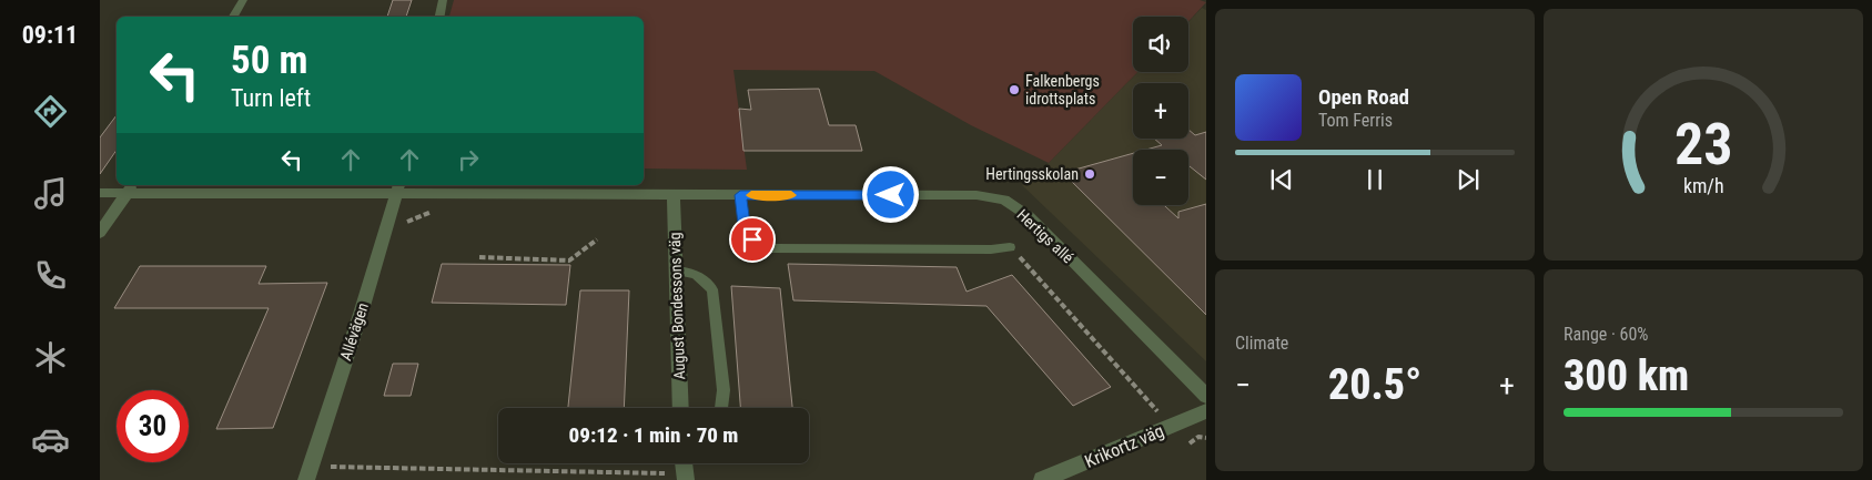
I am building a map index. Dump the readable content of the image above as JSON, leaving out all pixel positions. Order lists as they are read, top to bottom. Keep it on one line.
{"streets":{"street":["Hertigs allé","August Bondessons väg","Allévägen","Krikortz väg"]},"crossings":[["Hertigs allé","August Bondessons väg"],["Hertigs allé","Allévägen"]],"places":["Falkenbergs idrottsplats","Hertingsskolan"],"page":{"tabs":"09:11","map_buttons":["+","−"],"turn":["50 m","Turn left"],"song":["Open Road","Tom Ferris"],"tile":["Climate",["Range · 60%","300 km"]],"heat":["−","20.5°","+"],"limit":"30","trip":"09:12 · 1 min · 70 m","gauge":["23","km/h"]}}
